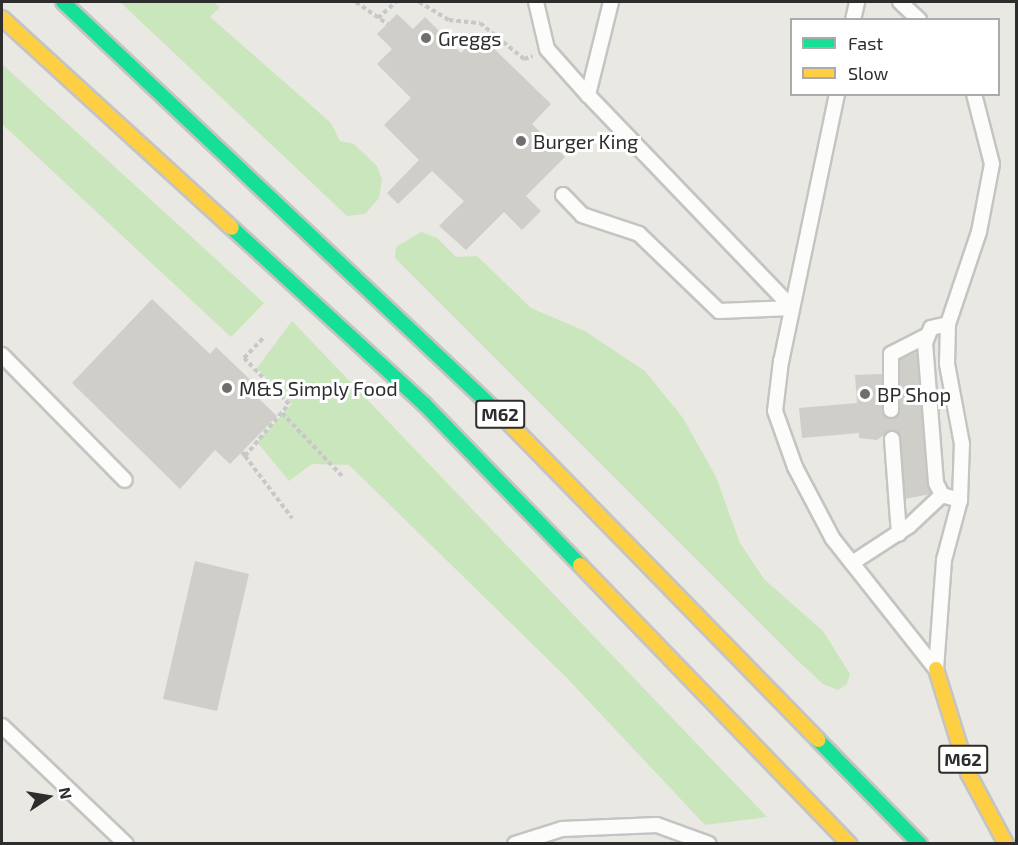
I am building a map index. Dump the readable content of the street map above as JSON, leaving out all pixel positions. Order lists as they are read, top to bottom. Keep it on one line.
{"streets":{"highway":["M62"]},"places":["Greggs","Burger King","M&S Simply Food","BP Shop"],"legend":["Fast","Slow"],"north":"right"}
